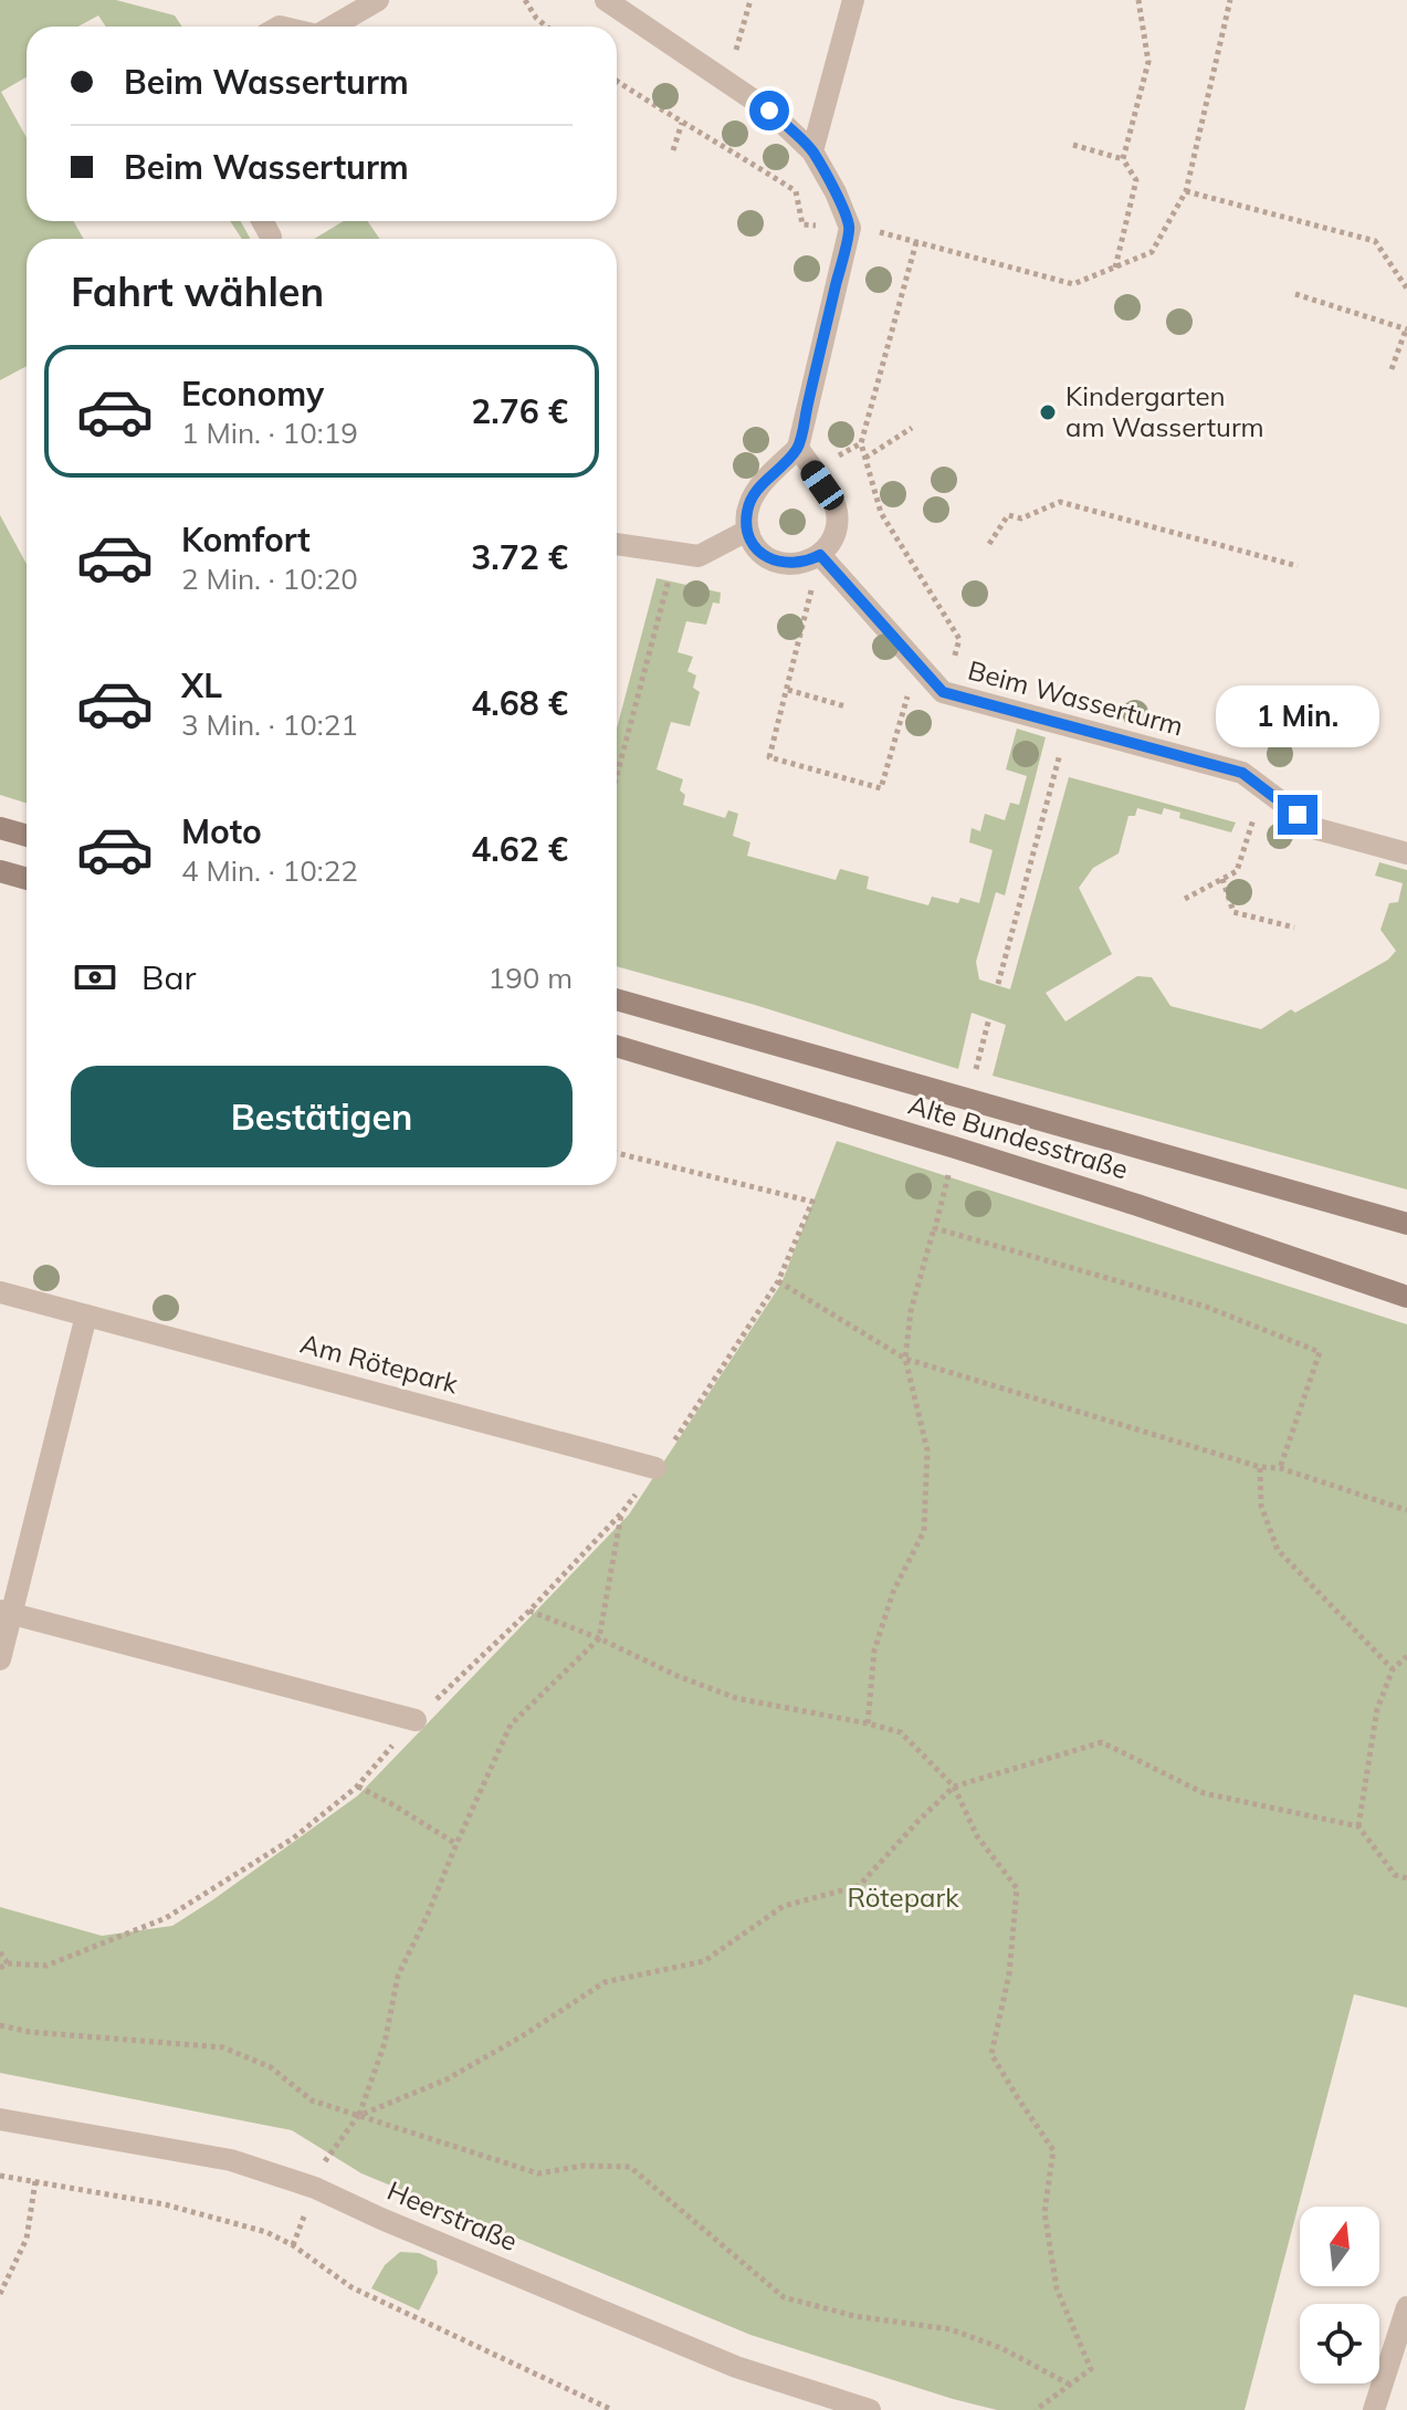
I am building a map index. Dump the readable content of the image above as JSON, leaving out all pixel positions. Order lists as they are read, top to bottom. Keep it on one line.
{"streets":{"main road":["Alte Bundesstraße"],"street":["Beim Wasserturm","Am Rötepark","Heerstraße"]},"parks":["Rötepark"],"places":["Kindergarten am Wasserturm"],"north":"top","page":{"banner":["Beim Wasserturm","Beim Wasserturm"],"heading":"Fahrt wählen","list":[{"name":"Economy","note":"1 Min. · 10:19","value":"2.76 €"},{"name":"Komfort","note":"2 Min. · 10:20","value":"3.72 €"},{"name":"XL","note":"3 Min. · 10:21","value":"4.68 €"},{"name":"Moto","note":"4 Min. · 10:22","value":"4.62 €"}],"bubble":"1 Min.","pay":["Bar","190 m"],"buttons":"Bestätigen"}}
